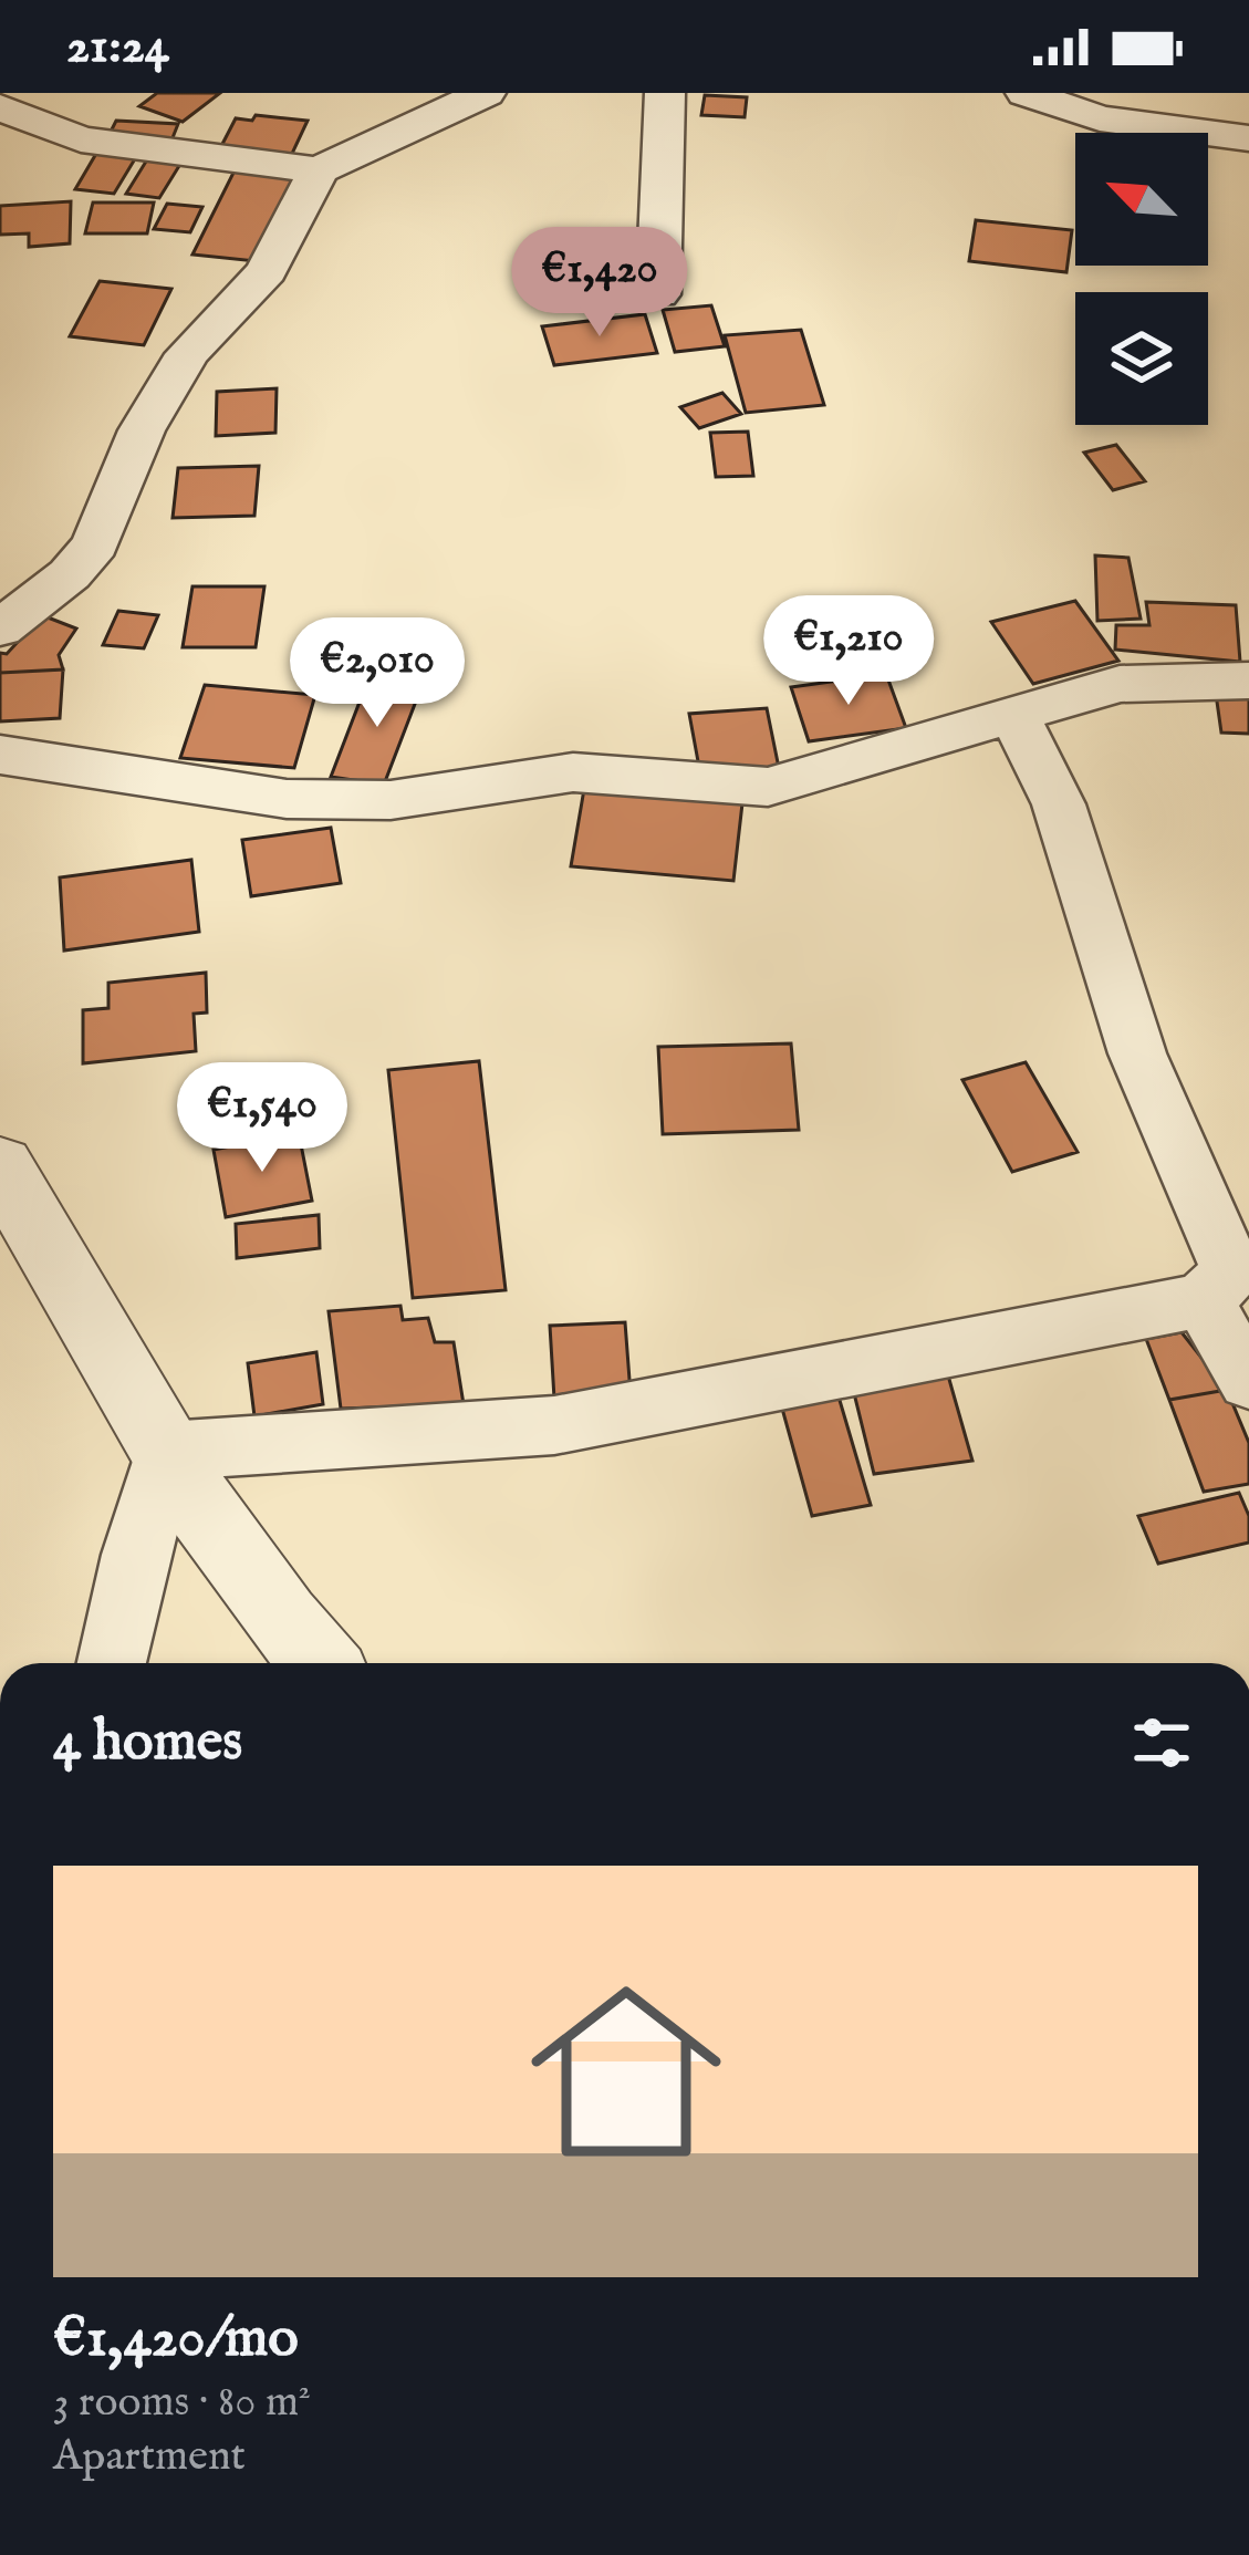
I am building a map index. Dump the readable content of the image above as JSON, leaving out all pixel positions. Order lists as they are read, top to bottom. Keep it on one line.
{"north":"top left","page":{"status":"21:24","price":["€1,420","€1,210","€2,010","€1,540"],"heading":"4 homes","list":[{"name":"€1,420/mo","note":"3 rooms · 80 m² · Apartment"}]}}
